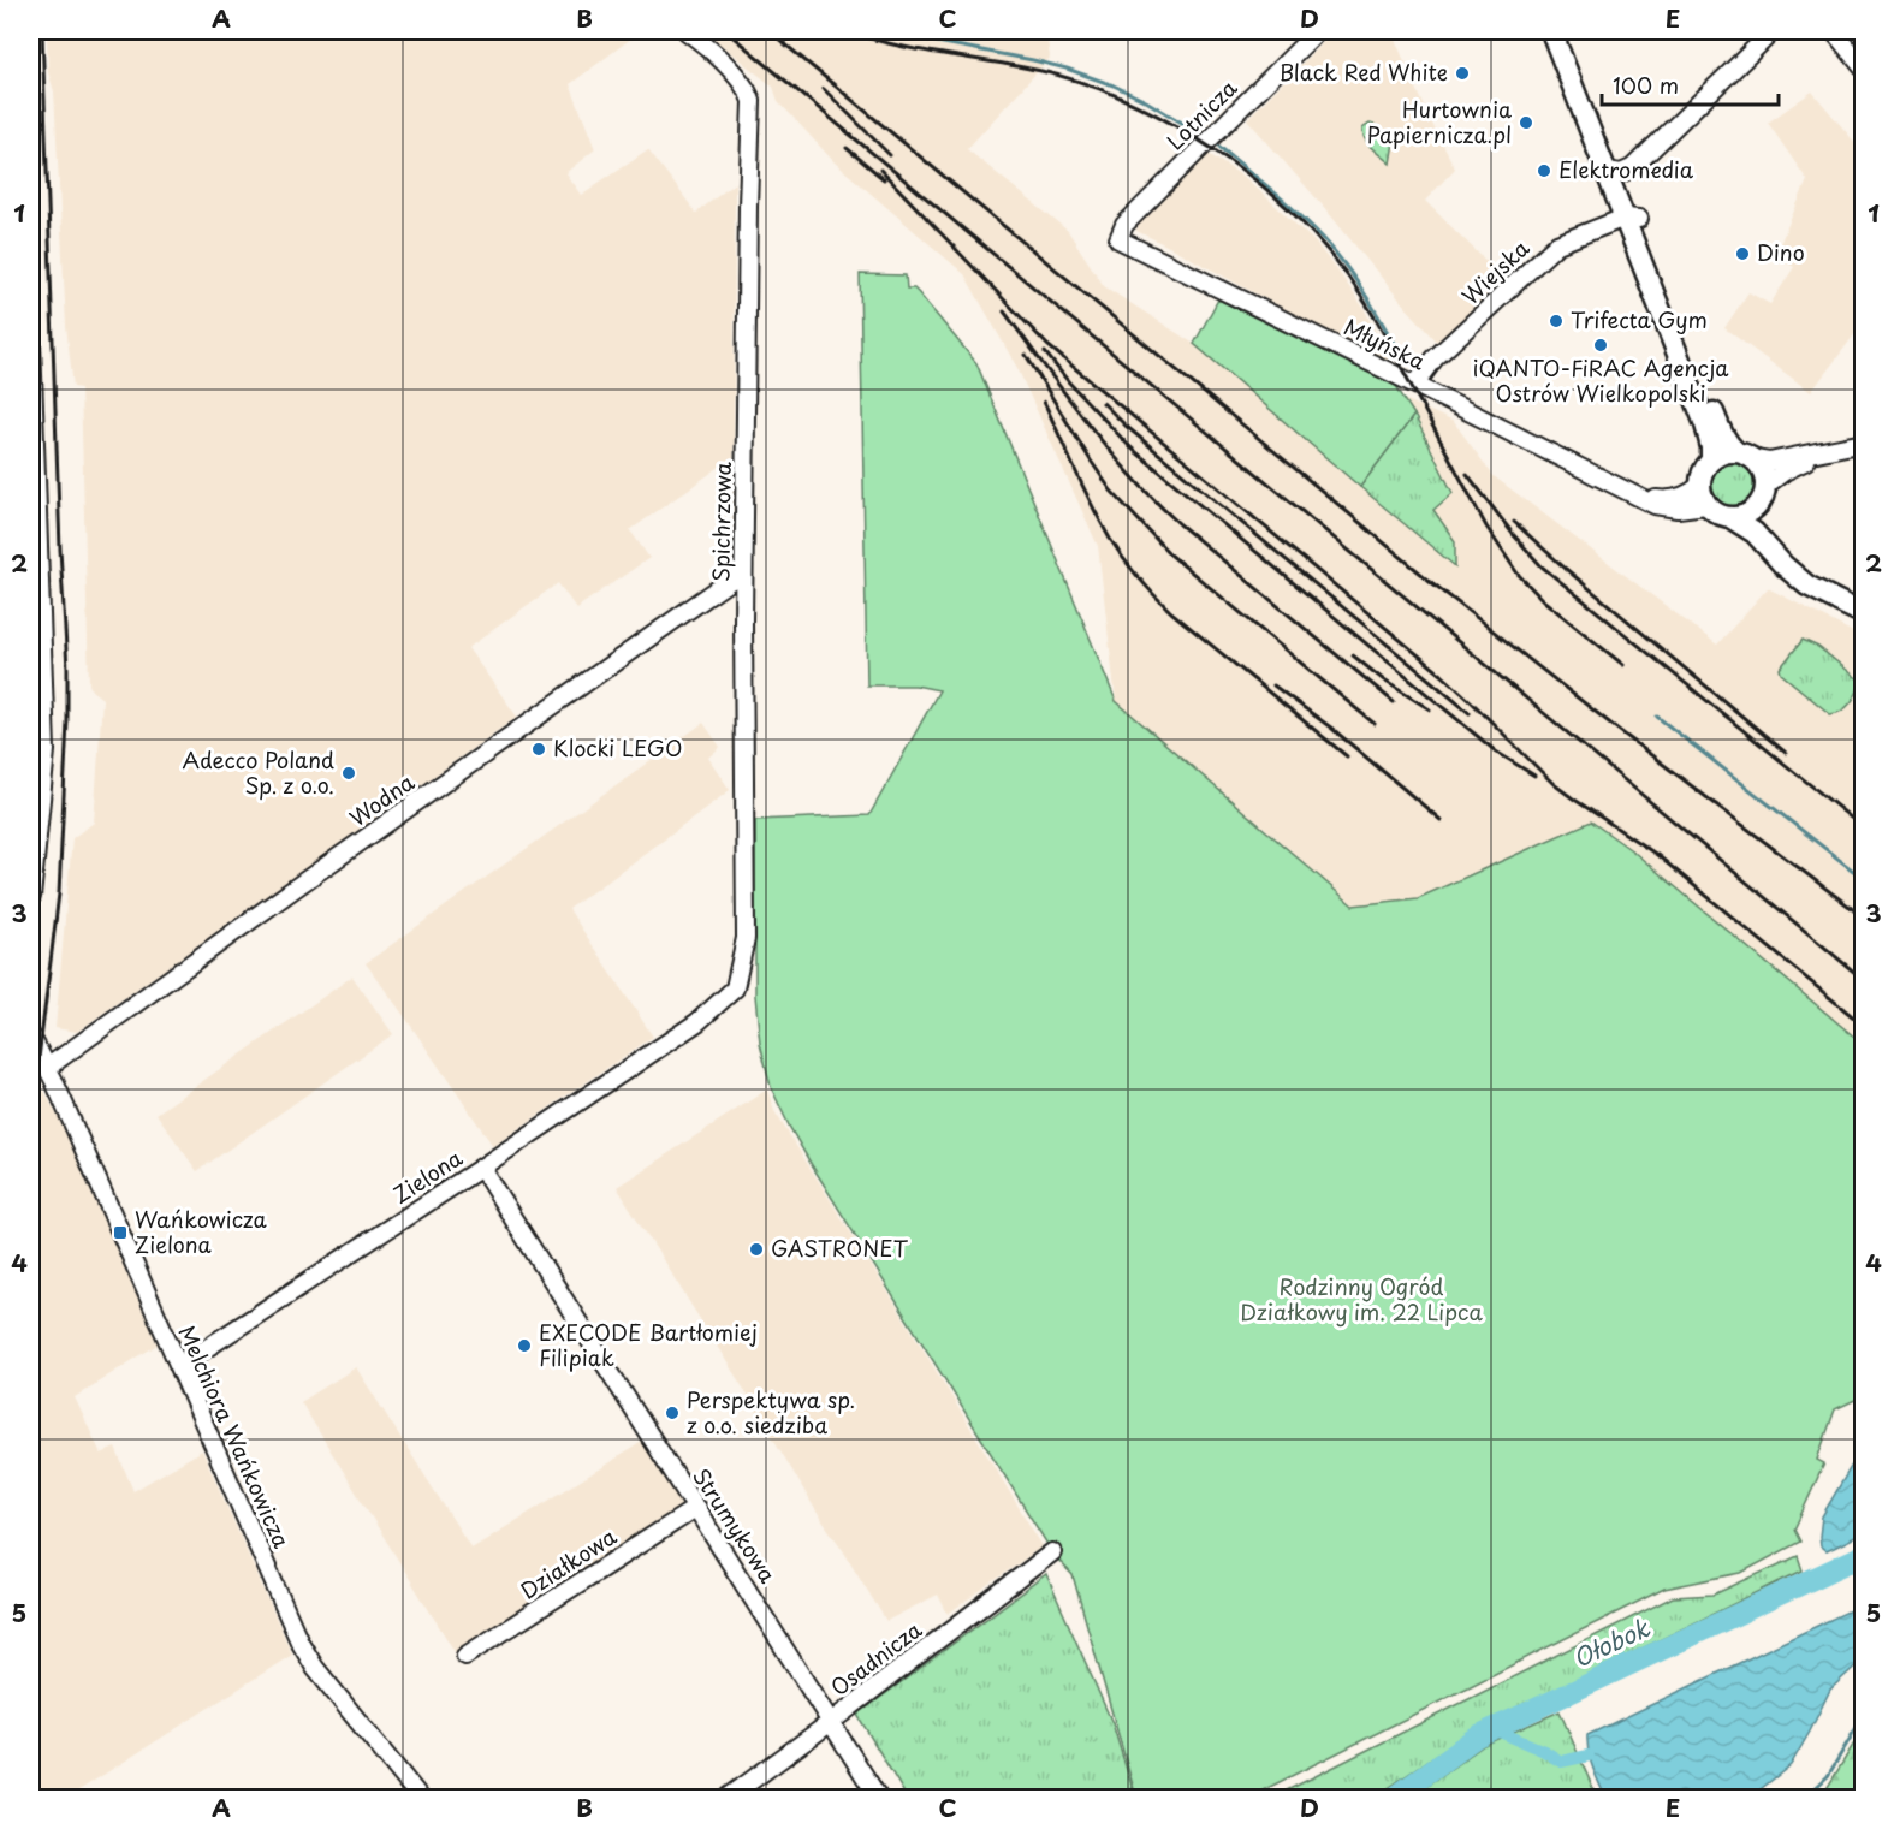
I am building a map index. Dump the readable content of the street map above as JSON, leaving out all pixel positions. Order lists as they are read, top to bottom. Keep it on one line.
{"streets":{"street":["Lotnicza","Wiejska","Młyńska","Spichrzowa","Wodna","Zielona","Melchiora Wańkowicza","Strumykowa","Działkowa","Osadnicza"]},"crossings":[["Lotnicza","Młyńska"],["Wiejska","Młyńska"],["Spichrzowa","Wodna"],["Spichrzowa","Zielona"],["Wodna","Melchiora Wańkowicza"],["Zielona","Melchiora Wańkowicza"],["Zielona","Strumykowa"],["Strumykowa","Działkowa"],["Strumykowa","Osadnicza"]],"water":["Ołobok"],"parks":["Rodzinny Ogród Działkowy im. 22 Lipca"],"places":{"other":["Black Red White","Hurtownia Papiernicza.pl","Elektromedia","Dino","Trifecta Gym","iQANTO-FiRAC Agencja Ostrów Wielkopolski","Klocki LEGO","Adecco Poland Sp. z o.o.","GASTRONET","EXECODE Bartłomiej Filipiak","Perspektywa sp. z o.o. siedziba"],"transit":["Wańkowicza Zielona"]},"scale_bar":"100 m","grid":{"columns":["A","B","C","D","E"],"rows":["1","2","3","4","5"]}}
